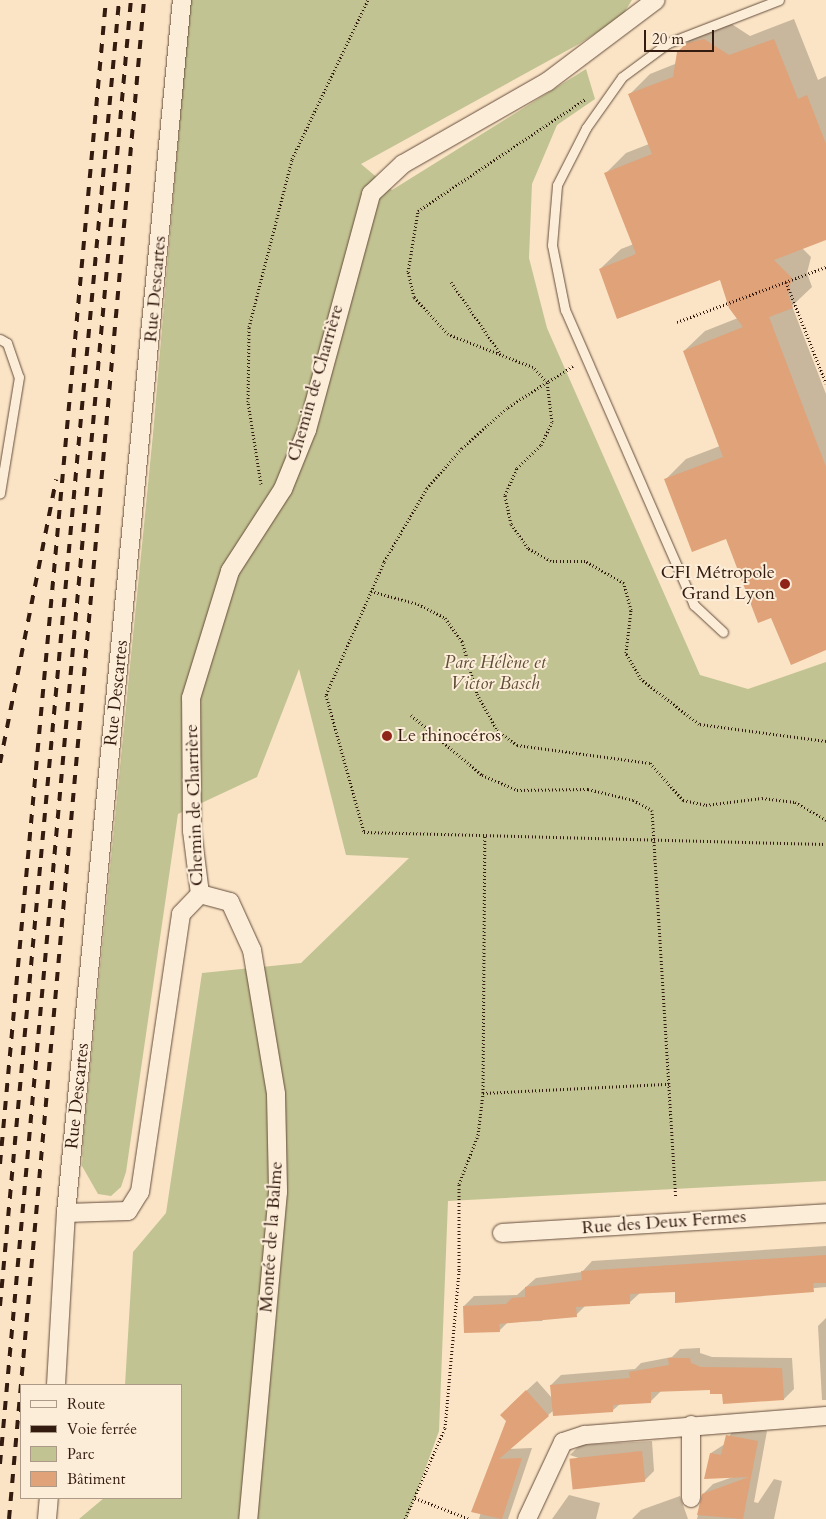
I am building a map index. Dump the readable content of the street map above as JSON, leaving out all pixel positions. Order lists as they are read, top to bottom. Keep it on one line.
{"streets":{"street":["Rue Descartes","Chemin de Charrière","Rue des Deux Fermes","Montée de la Balme"]},"crossings":[["Rue Descartes","Chemin de Charrière"],["Chemin de Charrière","Montée de la Balme"]],"parks":["Parc Hélène et Victor Basch"],"places":["CFI Métropole Grand Lyon","Le rhinocéros"],"legend":["Route","Voie ferrée","Parc","Bâtiment"],"scale_bar":"20 m"}
